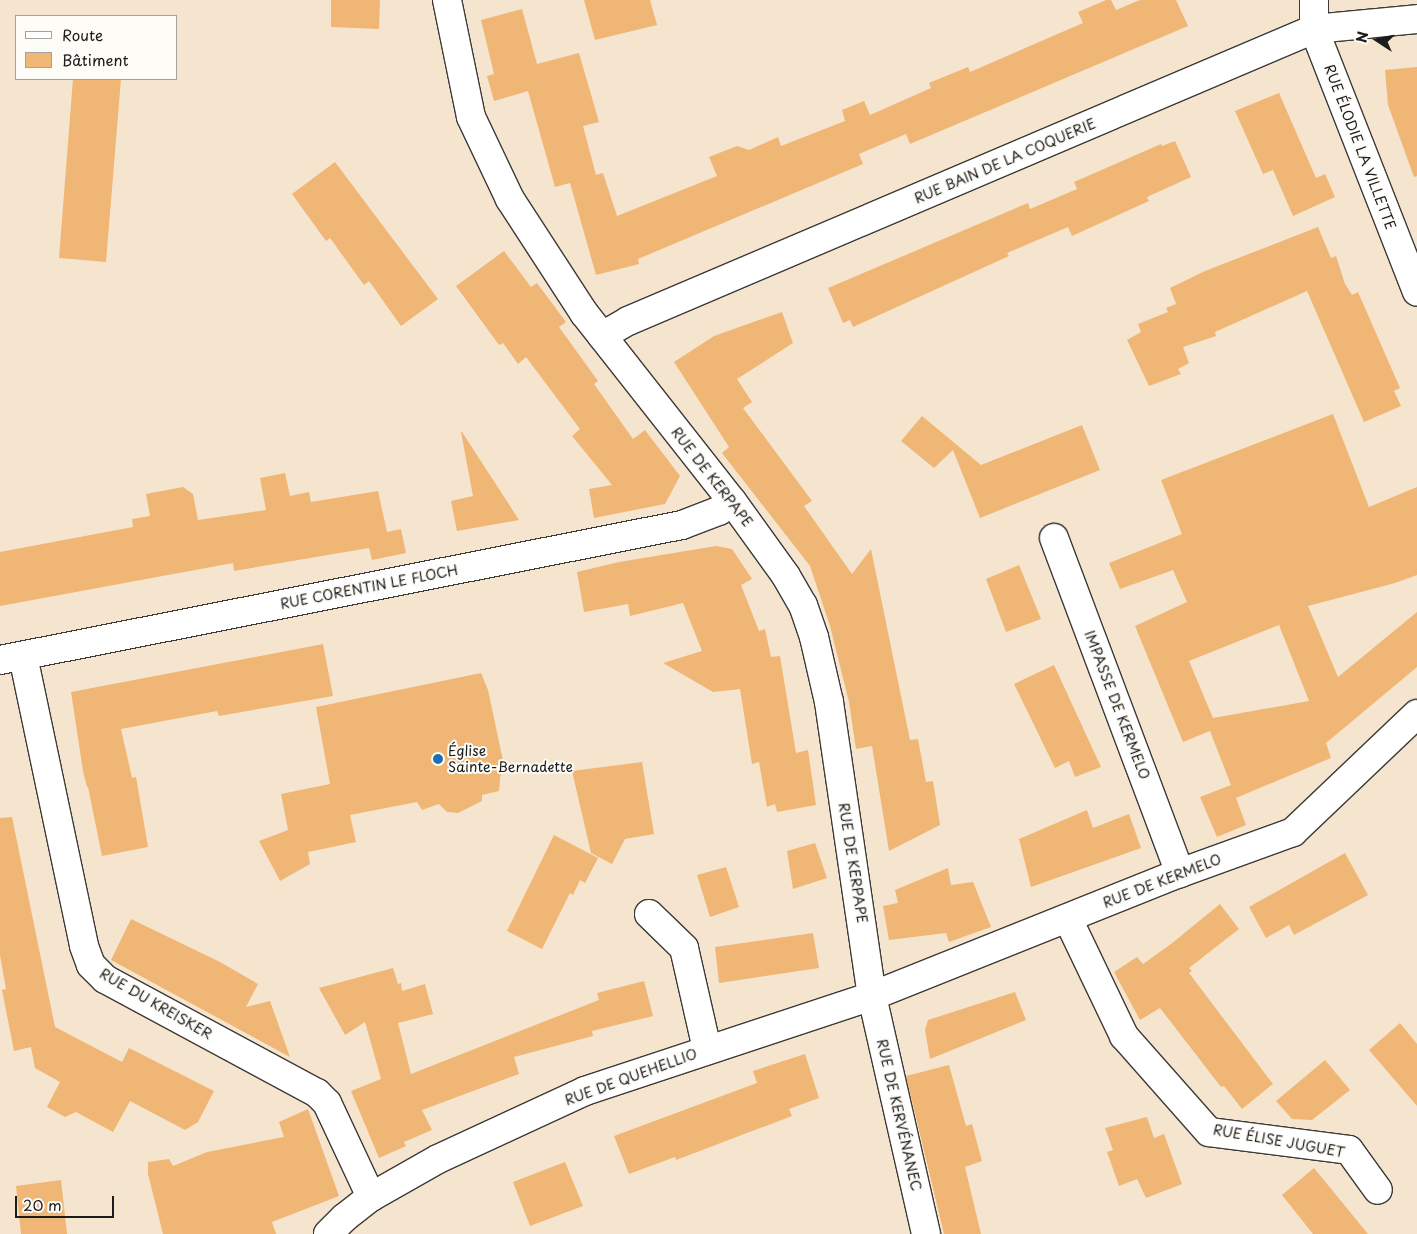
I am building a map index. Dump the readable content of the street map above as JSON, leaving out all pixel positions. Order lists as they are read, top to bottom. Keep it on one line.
{"streets":{"street":["RUE ÉLODIE LA VILLETTE","RUE BAIN DE LA COQUERIE","RUE DE KERPAPE","RUE CORENTIN LE FLOCH","IMPASSE DE KERMELO","RUE DE KERMELO","RUE DU KREISKER","RUE DE QUEHELLIO","RUE DE KERVÉNANEC","RUE ÉLISE JUGUET"]},"crossings":[["RUE ÉLODIE LA VILLETTE","RUE BAIN DE LA COQUERIE"],["RUE BAIN DE LA COQUERIE","RUE DE KERPAPE"],["RUE DE KERPAPE","RUE CORENTIN LE FLOCH"],["RUE DE KERPAPE","RUE DE KERMELO"],["RUE DE KERPAPE","RUE DE QUEHELLIO"],["RUE DE KERPAPE","RUE DE KERVÉNANEC"],["RUE CORENTIN LE FLOCH","RUE DU KREISKER"],["IMPASSE DE KERMELO","RUE DE KERMELO"],["RUE DE KERMELO","RUE DE QUEHELLIO"],["RUE DE KERMELO","RUE DE KERVÉNANEC"],["RUE DE KERMELO","RUE ÉLISE JUGUET"],["RUE DU KREISKER","RUE DE QUEHELLIO"],["RUE DE QUEHELLIO","RUE DE KERVÉNANEC"]],"places":["Église Sainte-Bernadette"],"legend":["Route","Bâtiment"],"scale_bar":"20 m","north":"left"}
